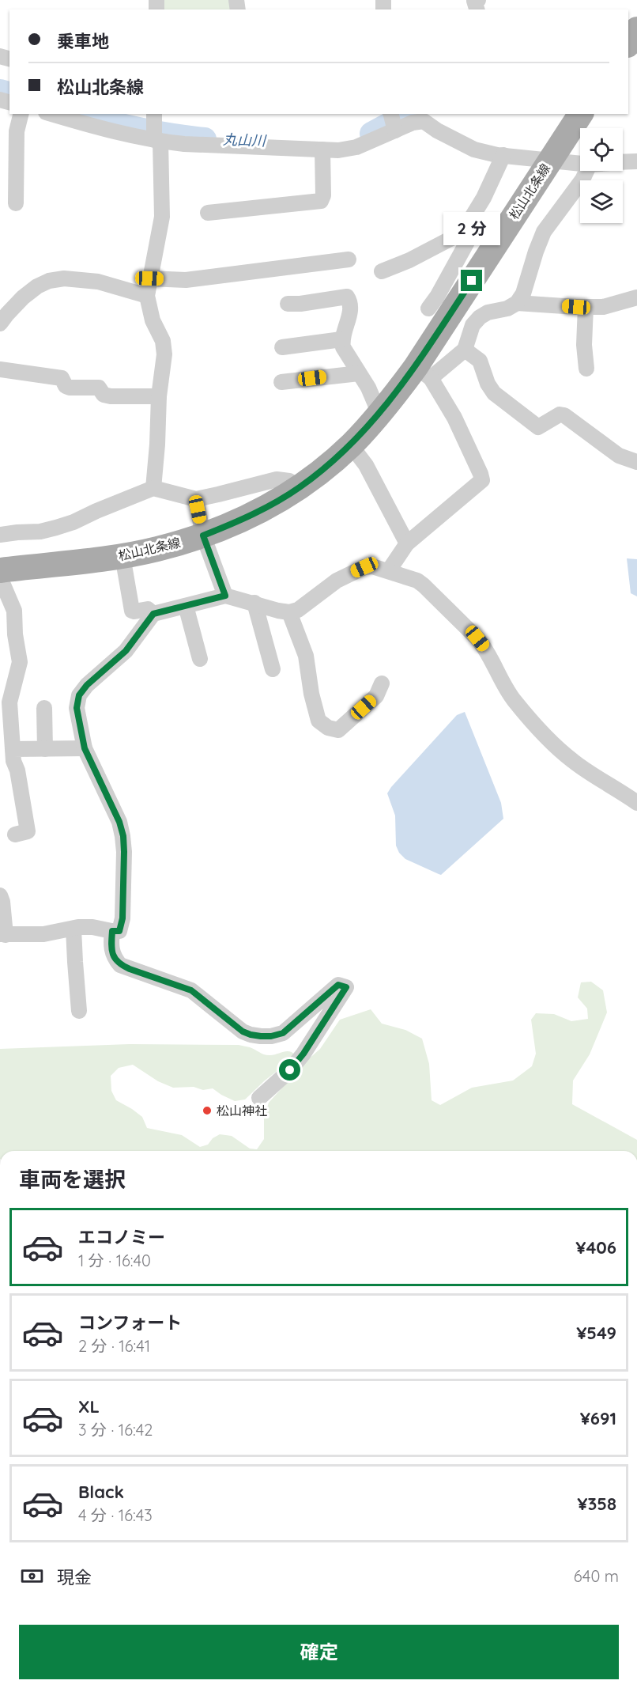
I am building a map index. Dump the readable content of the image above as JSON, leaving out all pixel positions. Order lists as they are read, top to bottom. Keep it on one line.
{"streets":{"main road":["松山北条線"]},"water":["丸山川"],"places":["松山神社"],"page":{"banner":["乗車地","松山北条線"],"bubble":"2 分","heading":"車両を選択","list":[{"name":"エコノミー","note":"1 分 · 16:40","value":"¥406"},{"name":"コンフォート","note":"2 分 · 16:41","value":"¥549"},{"name":"XL","note":"3 分 · 16:42","value":"¥691"},{"name":"Black","note":"4 分 · 16:43","value":"¥358"}],"pay":["現金","640 m"],"buttons":"確定"}}
